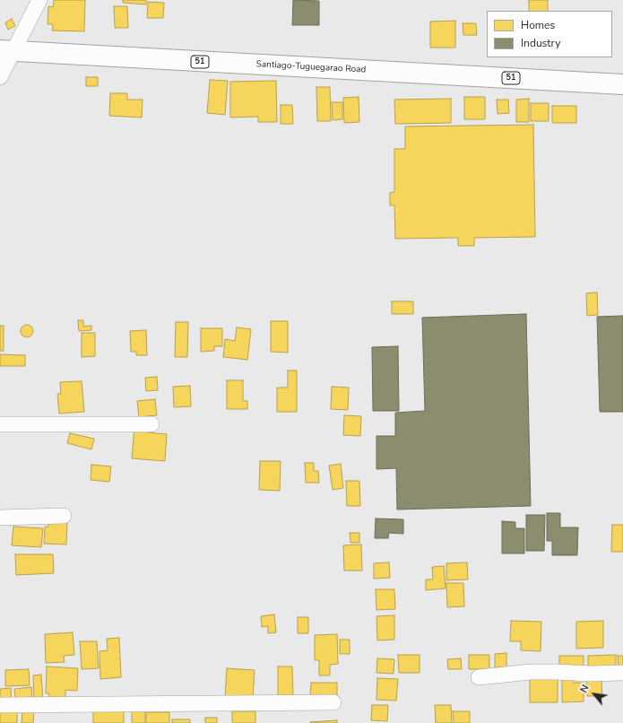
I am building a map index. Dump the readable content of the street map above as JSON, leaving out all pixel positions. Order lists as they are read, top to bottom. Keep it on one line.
{"streets":{"highway":["51","Santiago-Tuguegarao Road"]},"legend":["Homes","Industry"],"north":"top left"}
